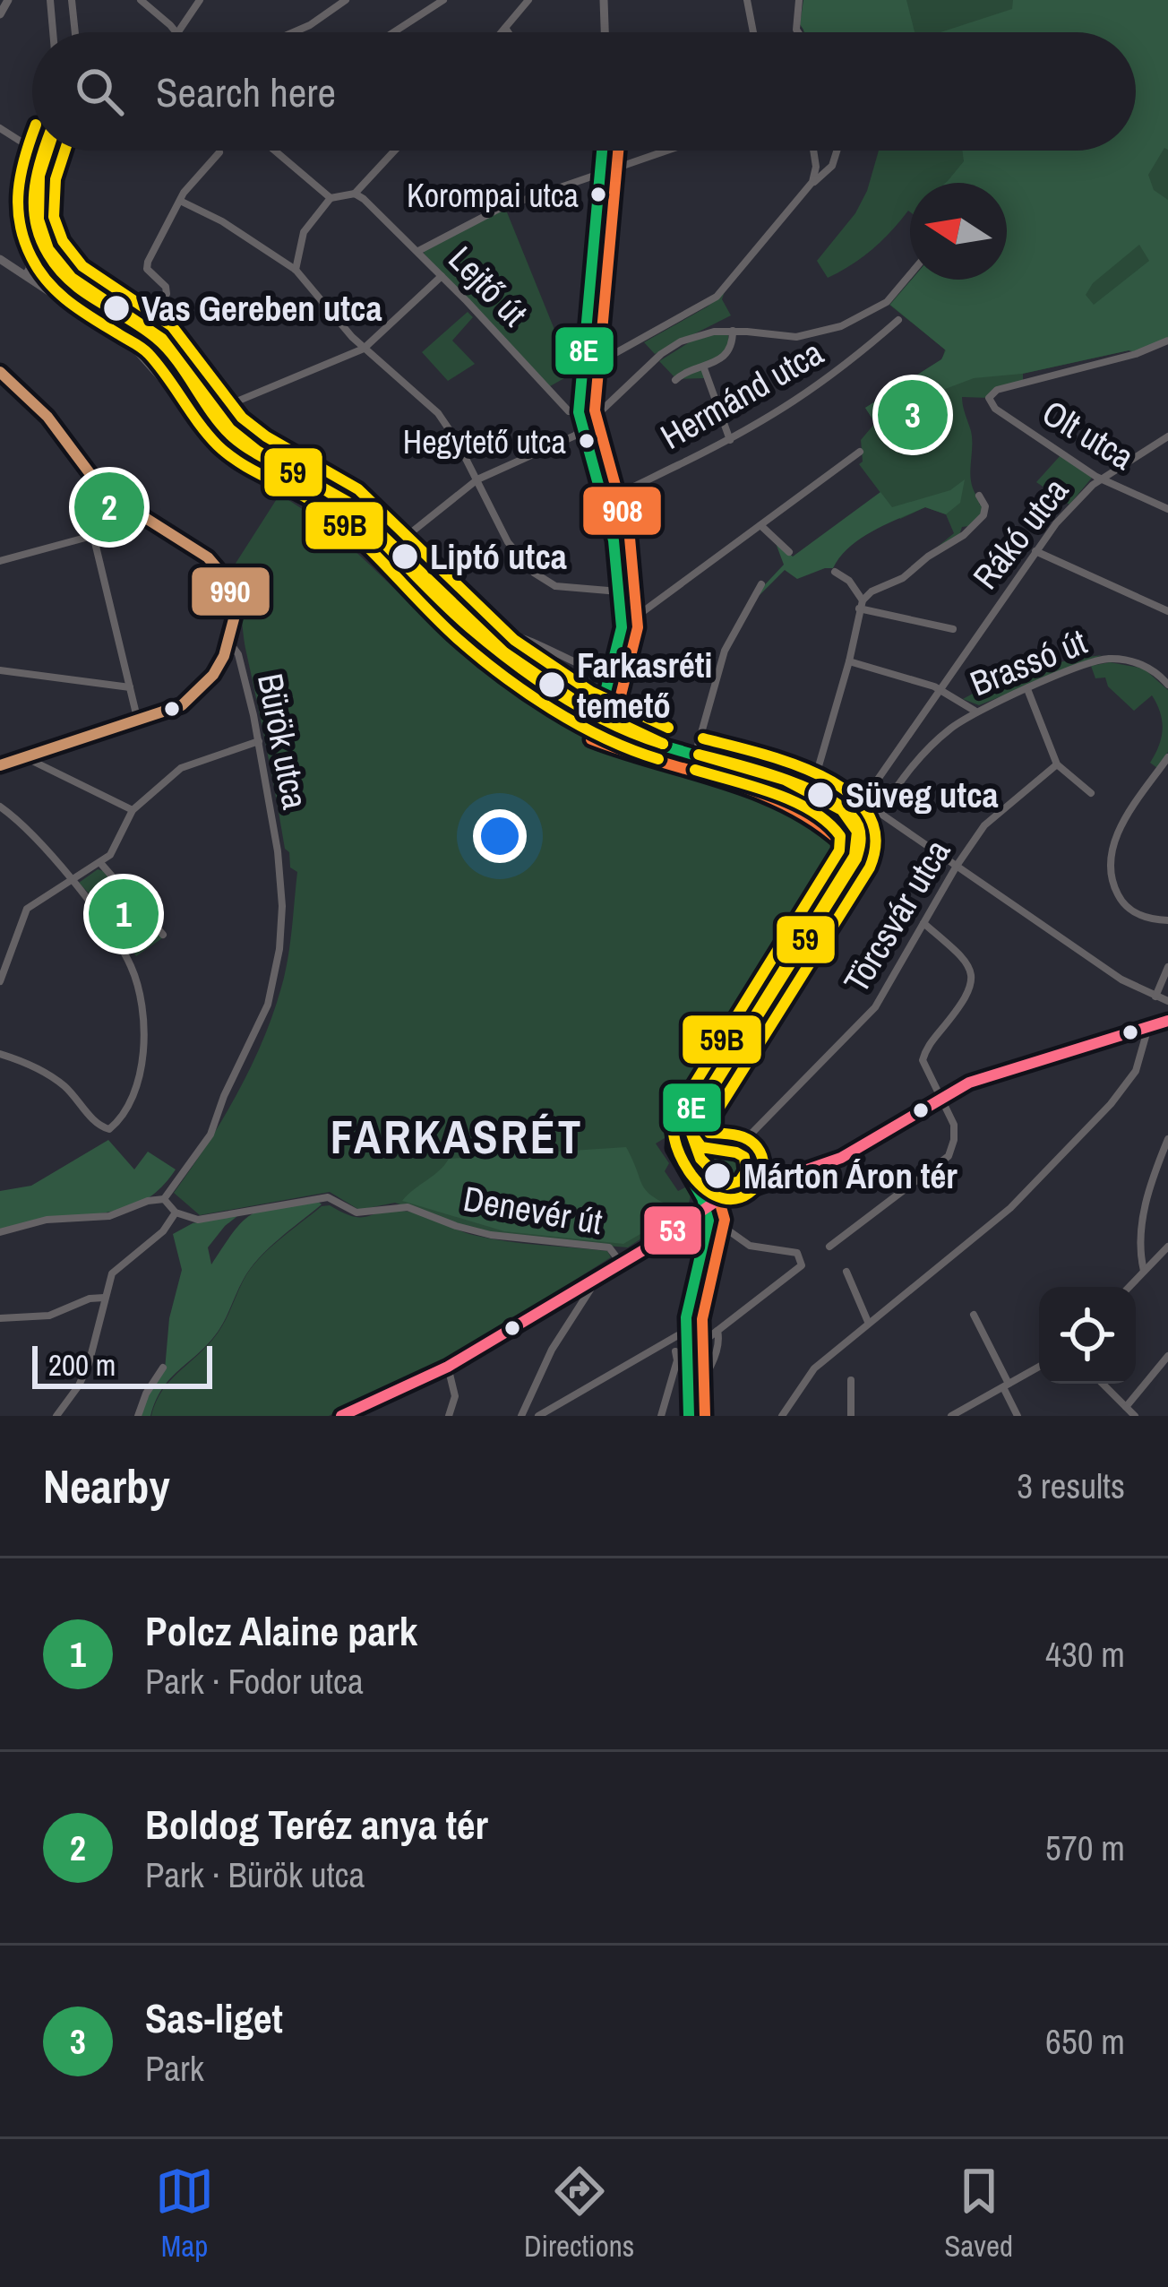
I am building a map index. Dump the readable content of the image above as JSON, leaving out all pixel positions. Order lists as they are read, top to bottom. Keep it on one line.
{"streets":{"street":["Lejtő út","Hermánd utca","Olt utca","Rákó utca","Brassó út","Bürök utca","Törcsvár utca","Denevér út"]},"crossings":[["Olt utca","Rákó utca"],["Rákó utca","Brassó út"]],"districts":["FARKASRÉT"],"places":["Korompai utca","Vas Gereben utca","Hegytető utca","Liptó utca","Farkasréti temető","Süveg utca","Márton Áron tér"],"lines":["transit line 59B","transit line 59","transit line 8E","transit line 908","transit line 990","transit line 53"],"scale_bar":"200 m","north":"left","page":{"search":"Search here","pins":["3","2","1"],"scale":"200 m","heading":["Nearby","3 results"],"list":[{"mark":"1","name":"Polcz Alaine park","note":"Park · Fodor utca","value":"430 m"},{"mark":"2","name":"Boldog Teréz anya tér","note":"Park · Bürök utca","value":"570 m"},{"mark":"3","name":"Sas-liget","note":"Park","value":"650 m"}],"nav":["Map","Directions","Saved"]}}
